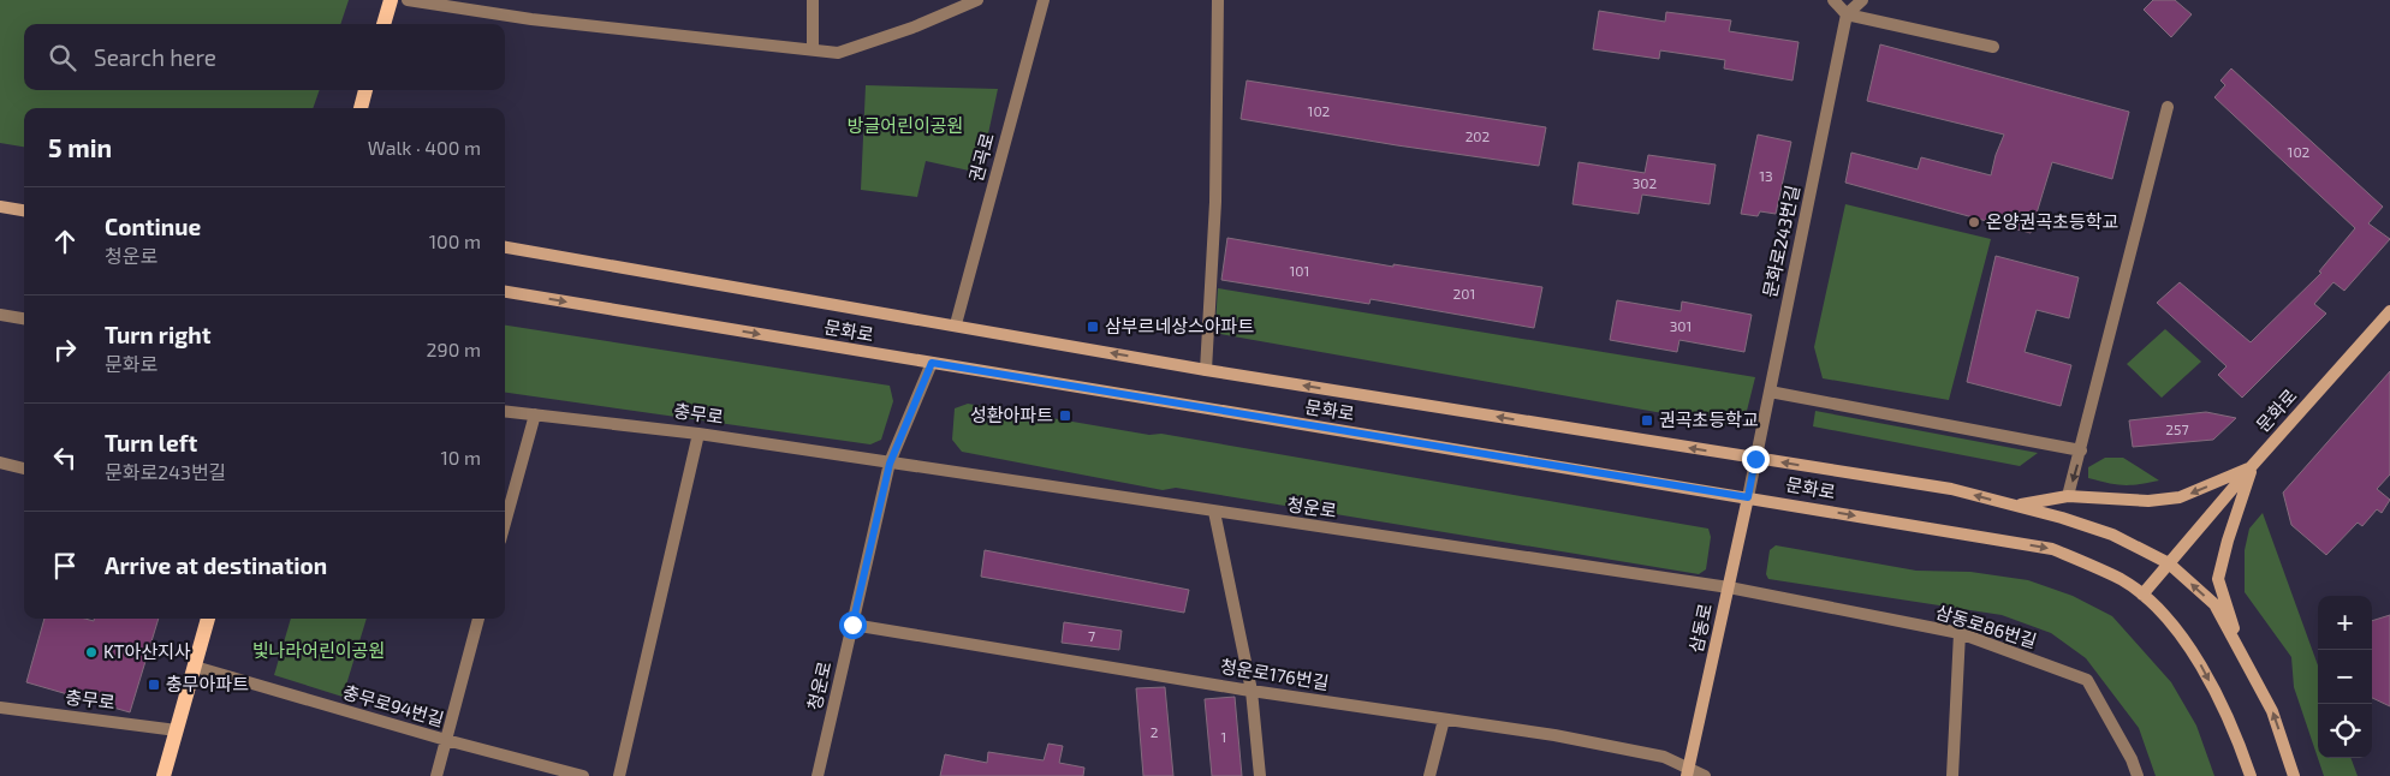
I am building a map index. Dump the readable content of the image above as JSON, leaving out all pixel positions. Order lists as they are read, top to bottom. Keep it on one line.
{"streets":{"main road":["문화로","삼동로"],"street":["권곡로","문화로243번길","충무로","청운로","삼동로86번길","청운로176번길","충무로94번길"]},"crossings":[["권곡로","문화로"],["문화로243번길","문화로"],["문화로243번길","삼동로"],["문화로","청운로"],["문화로","삼동로"],["충무로","청운로"],["청운로","삼동로86번길"],["청운로","삼동로"],["청운로","청운로176번길"],["삼동로86번길","삼동로"],["삼동로","청운로176번길"]],"parks":["방글어린이공원","빛나라어린이공원"],"places":{"other":["온양권곡초등학교","KT아산지사"],"transit":["삼부르네상스아파트","성환아파트","권곡초등학교","충무아파트"]},"house_numbers":["102","202","102","13","302","101","201","301","257","7","2","1"],"page":{"search":"Search here","heading":["5 min","Walk · 400 m"],"list":[["Continue","청운로","100 m"],["Turn right","문화로","290 m"],["Turn left","문화로243번길","10 m"],"Arrive at destination"],"map_buttons":["+","−"]}}
